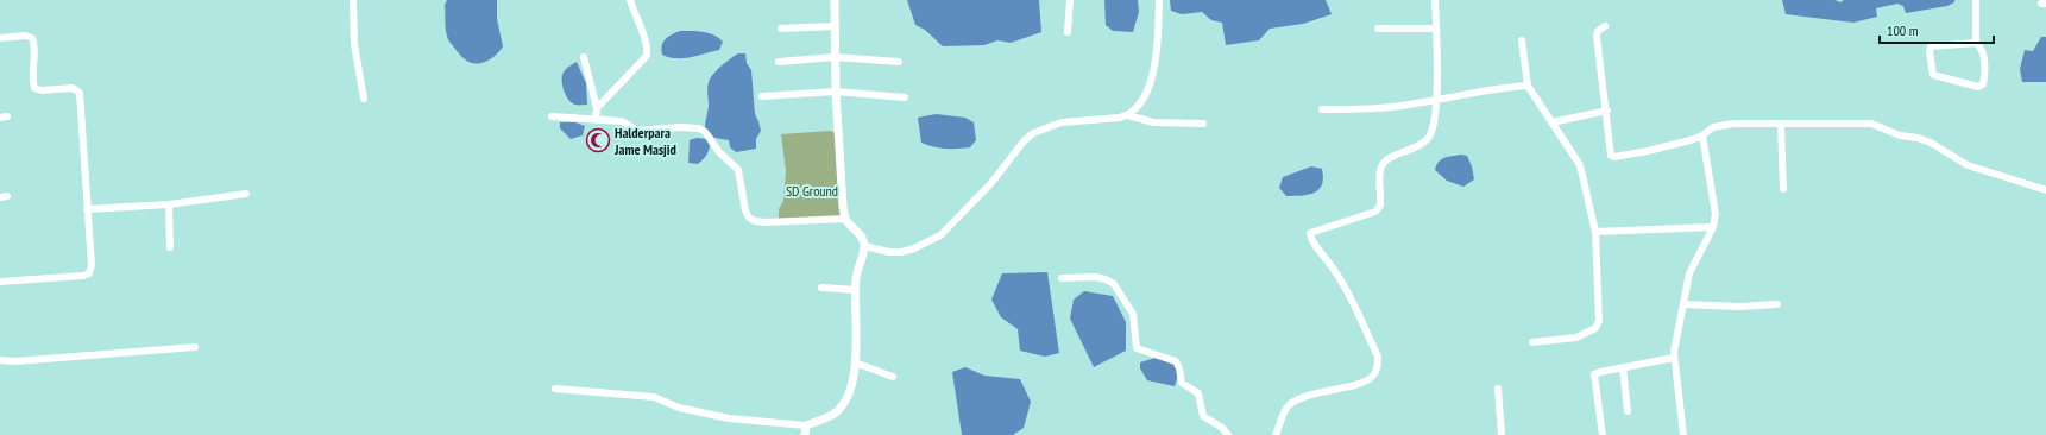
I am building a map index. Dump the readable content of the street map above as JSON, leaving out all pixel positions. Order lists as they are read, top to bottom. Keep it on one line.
{"parks":["SD Ground"],"places":{"mosque":["Halderpara Jame Masjid"]},"scale_bar":"100 m"}
